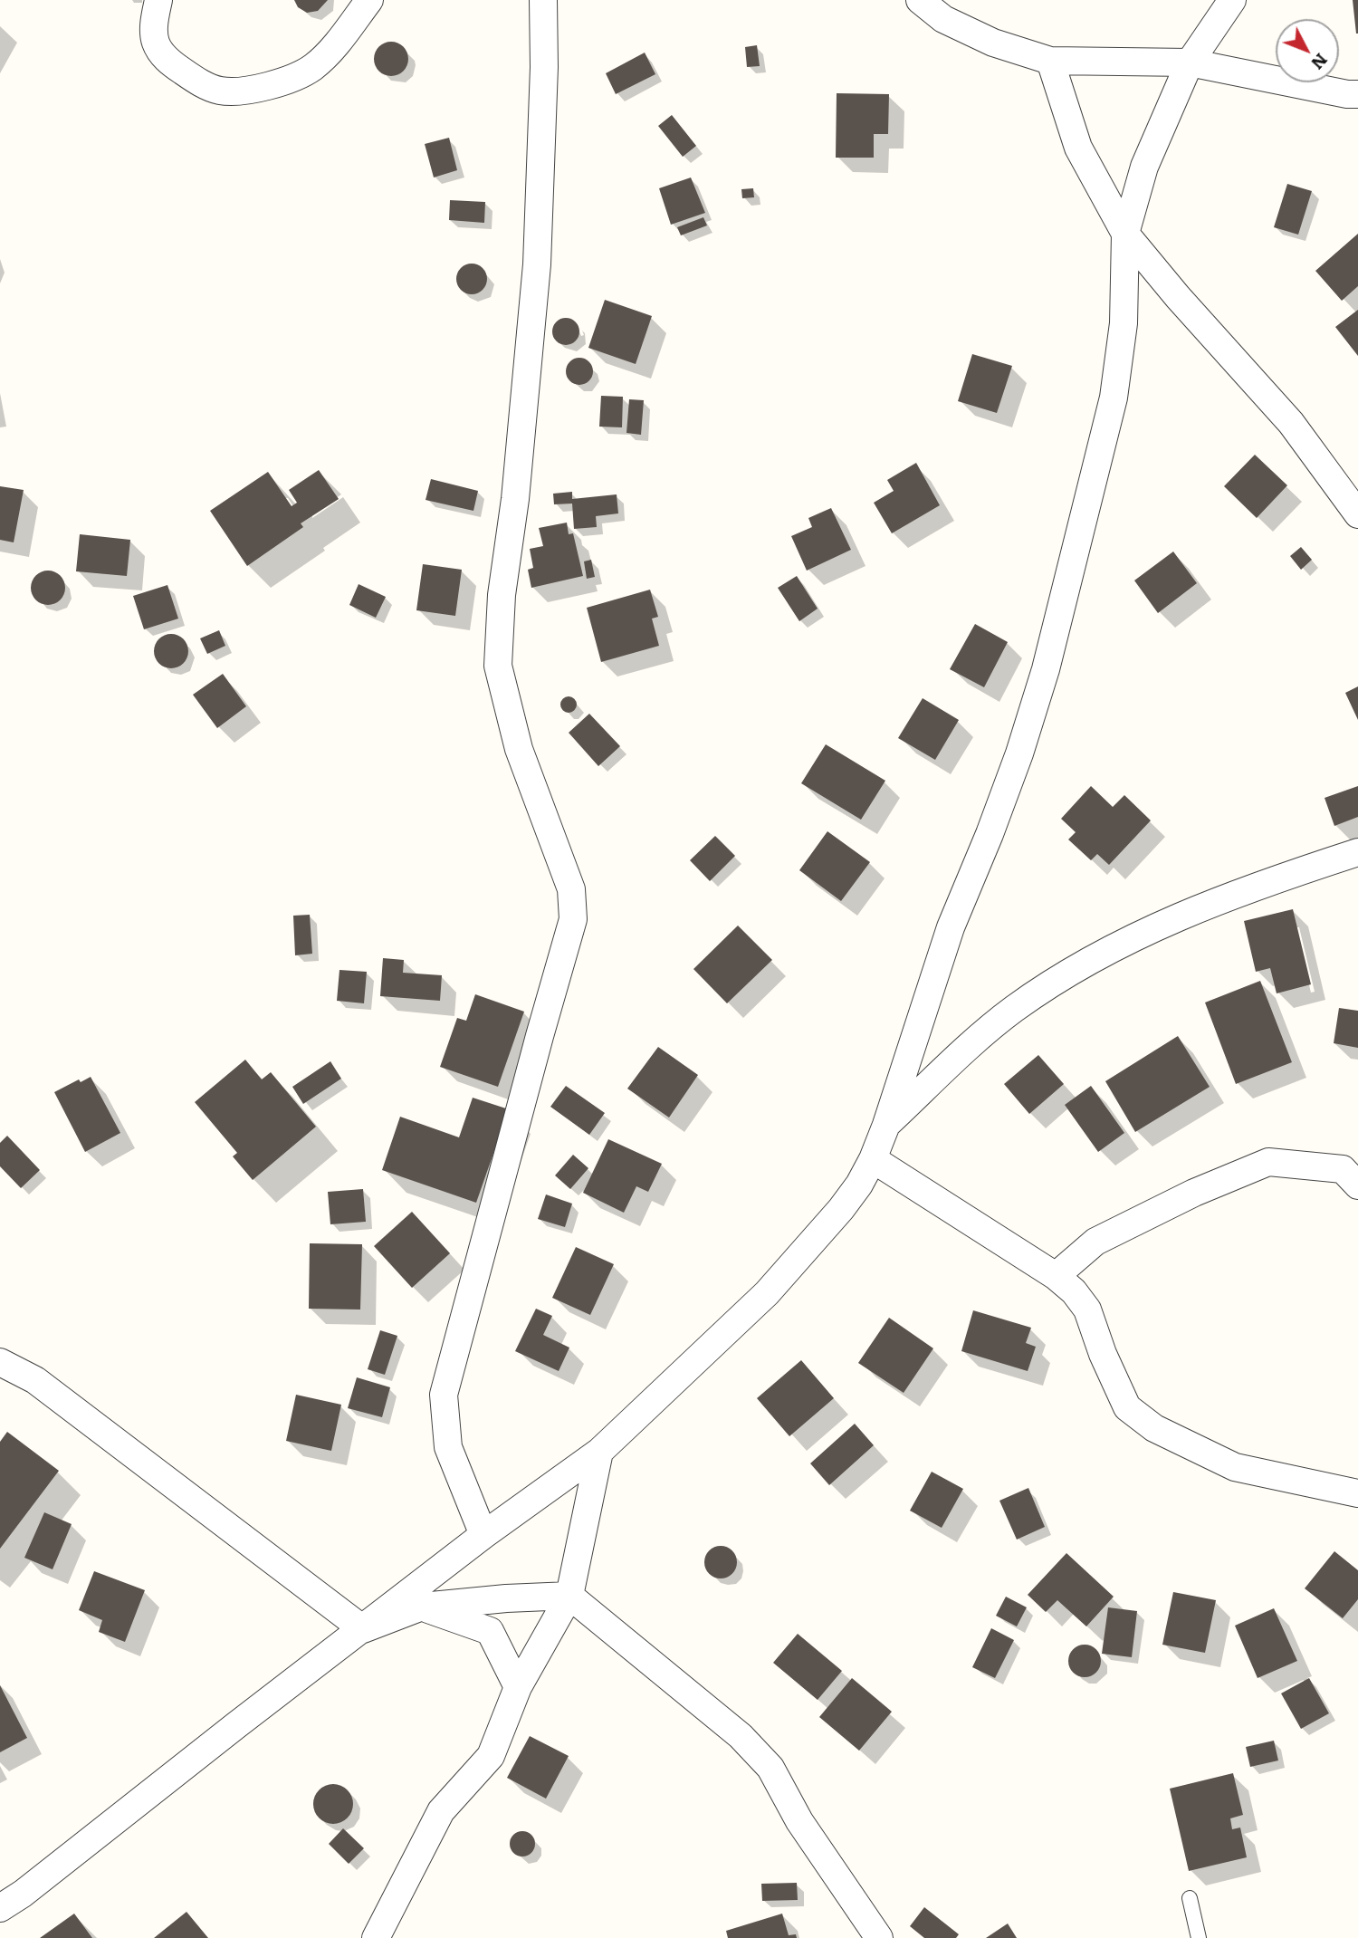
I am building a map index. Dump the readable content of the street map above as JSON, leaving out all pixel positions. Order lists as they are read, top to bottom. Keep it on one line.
{"north":"bottom right"}
